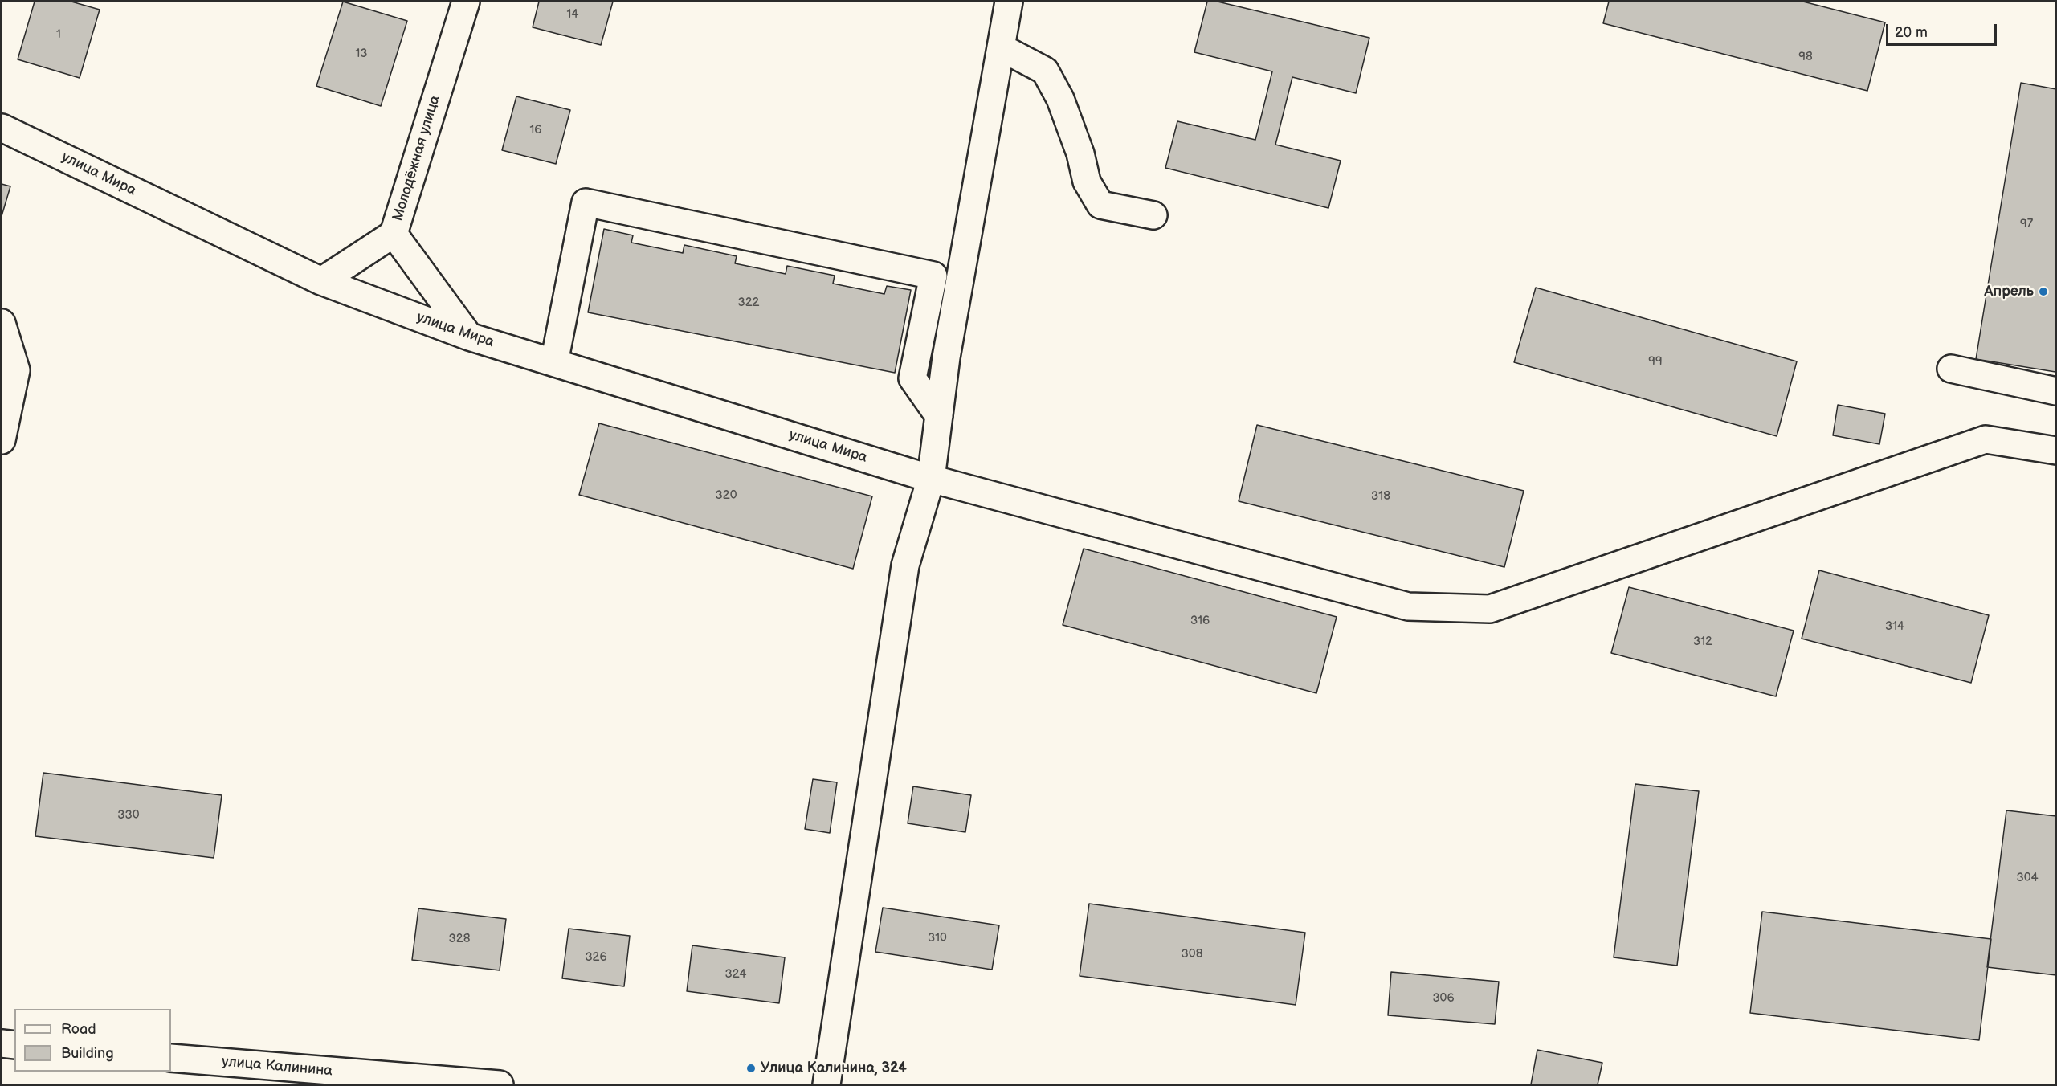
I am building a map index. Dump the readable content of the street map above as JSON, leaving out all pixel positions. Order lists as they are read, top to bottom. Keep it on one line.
{"streets":{"street":["Молодёжная улица","улица Мира","улица Калинина"]},"crossings":[["Молодёжная улица","улица Мира"]],"places":["Апрель","Улица Калинина, 324"],"house_numbers":["14","1","13","98","16","97","322","99","320","318","316","314","312","330","304","310","328","308","326","324","306"],"legend":["Road","Building"],"scale_bar":"20 m"}
